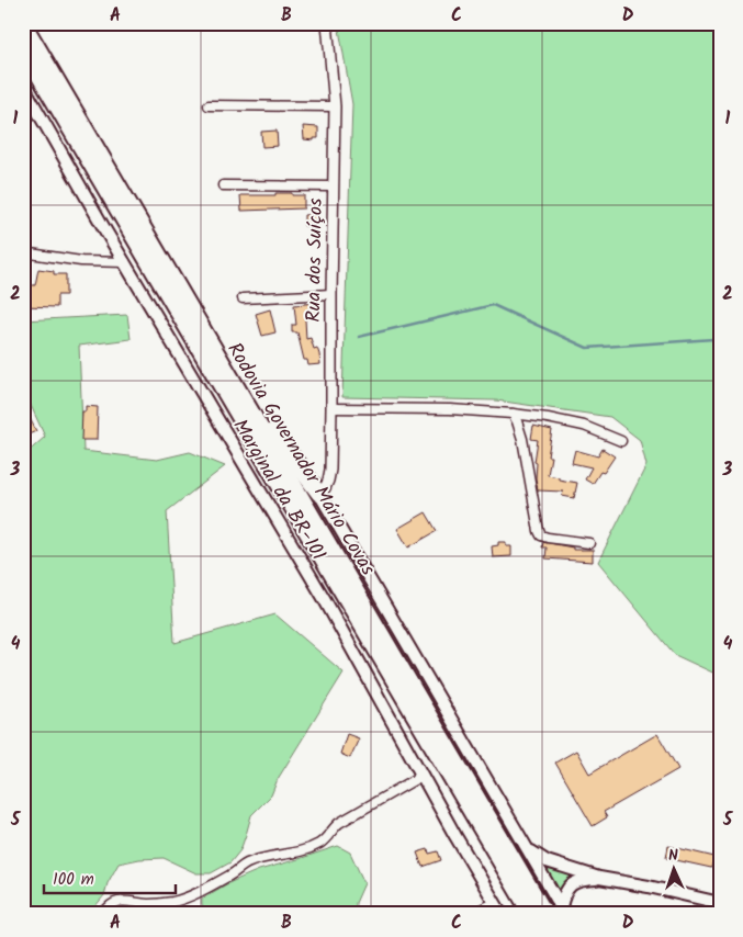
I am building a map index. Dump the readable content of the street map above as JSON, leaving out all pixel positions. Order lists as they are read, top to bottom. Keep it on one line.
{"streets":{"highway":["Rodovia Governador Mário Covas"],"main road":["Marginal da BR-101"],"street":["Rua dos Suíços"]},"crossings":[["Rua dos Suíços","Marginal da BR-101"]],"scale_bar":"100 m","north":"top","grid":{"columns":["A","B","C","D"],"rows":["1","2","3","4","5"]}}
